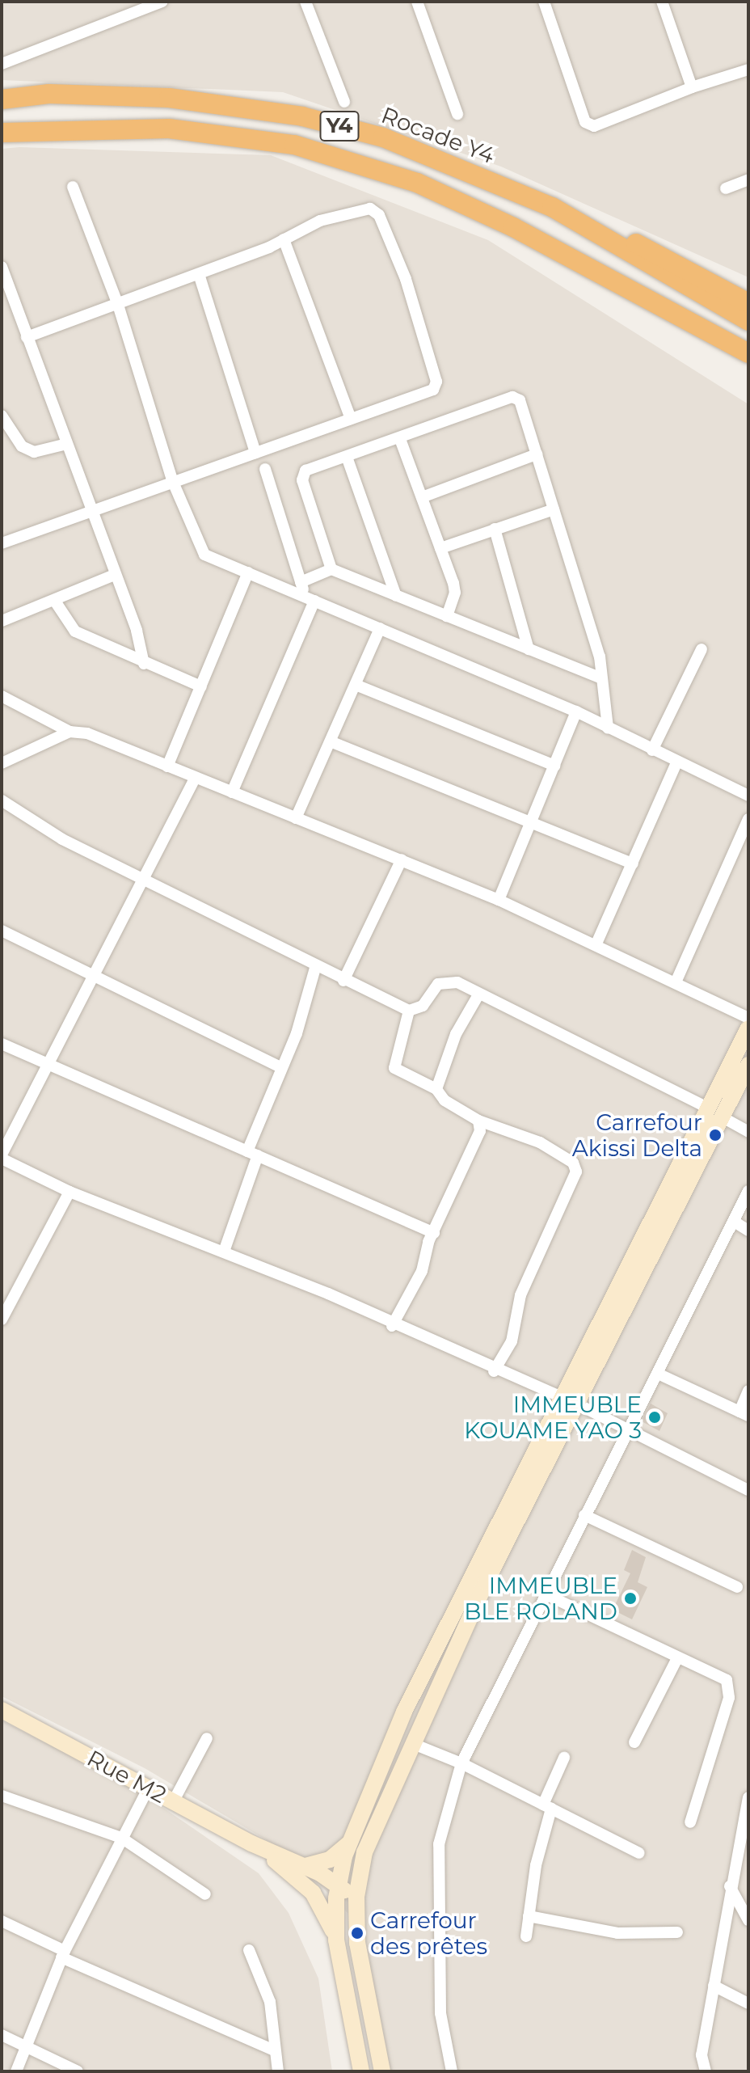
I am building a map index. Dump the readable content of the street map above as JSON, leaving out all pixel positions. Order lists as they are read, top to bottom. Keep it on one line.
{"streets":{"highway":["Y4","Rocade Y4"],"main road":["Rue M2"]},"places":["Carrefour Akissi Delta","IMMEUBLE KOUAME YAO 3","IMMEUBLE BLE ROLAND","Carrefour des prêtes"]}
